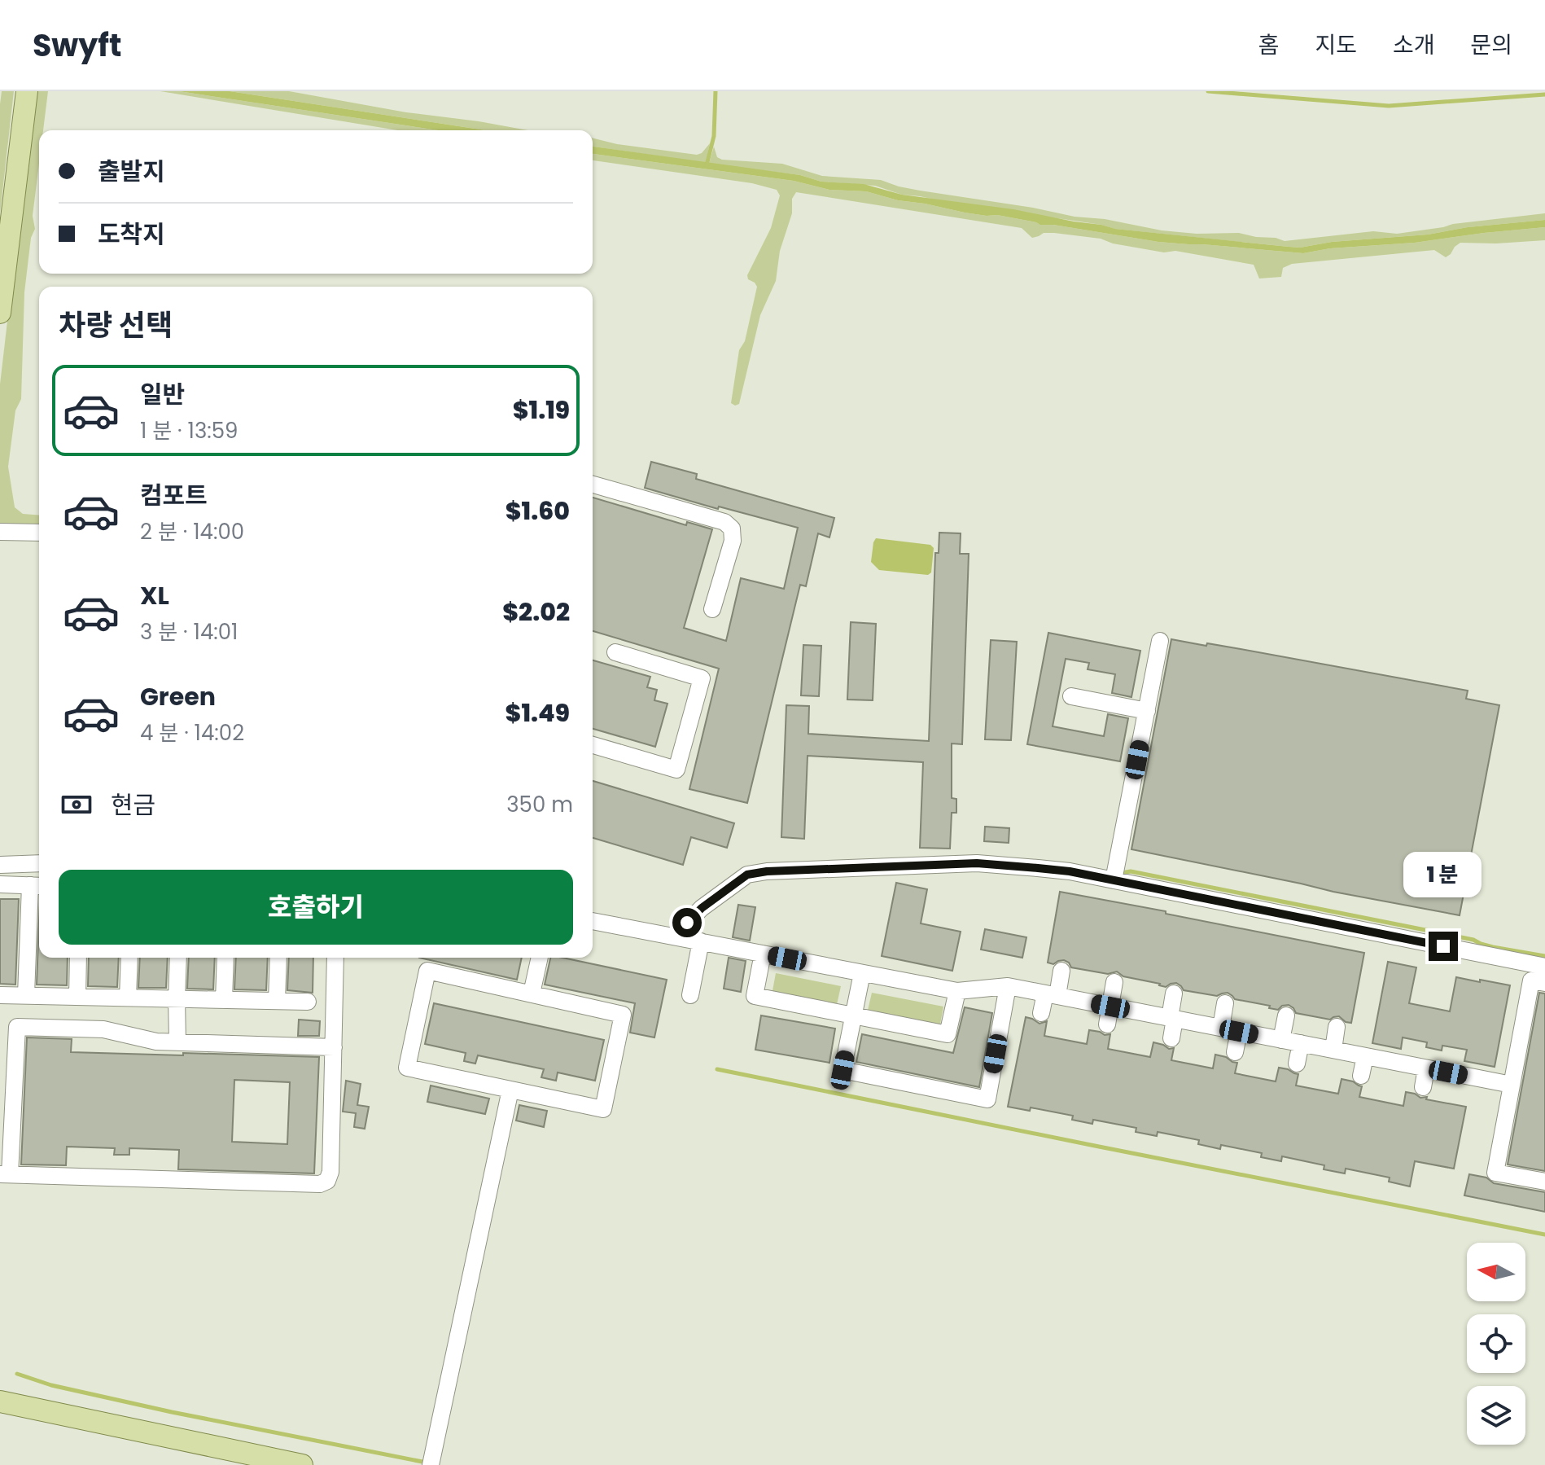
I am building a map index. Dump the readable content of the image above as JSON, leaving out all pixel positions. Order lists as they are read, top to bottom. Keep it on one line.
{"north":"left","page":{"header":"Swyft","nav":["홈","지도","소개","문의"],"banner":["출발지","도착지"],"heading":"차량 선택","list":[{"name":"일반","note":"1 분 · 13:59","value":"$1.19"},{"name":"컴포트","note":"2 분 · 14:00","value":"$1.60"},{"name":"XL","note":"3 분 · 14:01","value":"$2.02"},{"name":"Green","note":"4 분 · 14:02","value":"$1.49"}],"pay":["현금","350 m"],"bubble":"1 분","buttons":"호출하기"}}
